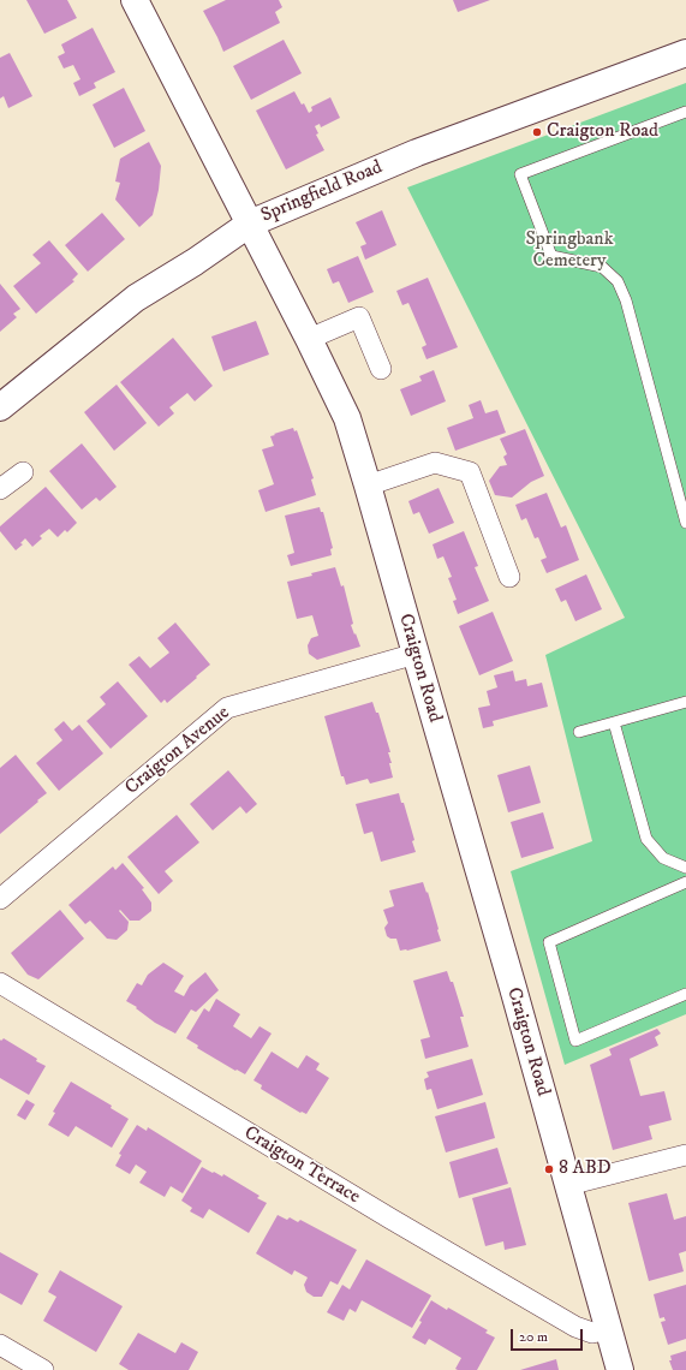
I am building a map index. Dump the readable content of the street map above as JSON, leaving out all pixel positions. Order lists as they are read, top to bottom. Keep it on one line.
{"streets":{"street":["Springfield Road","Craigton Road","Craigton Avenue","Craigton Terrace"]},"crossings":[["Springfield Road","Craigton Road"],["Craigton Road","Craigton Avenue"],["Craigton Road","Craigton Terrace"]],"parks":["Springbank Cemetery"],"places":["Craigton Road","8 ABD"],"scale_bar":"20 m"}
